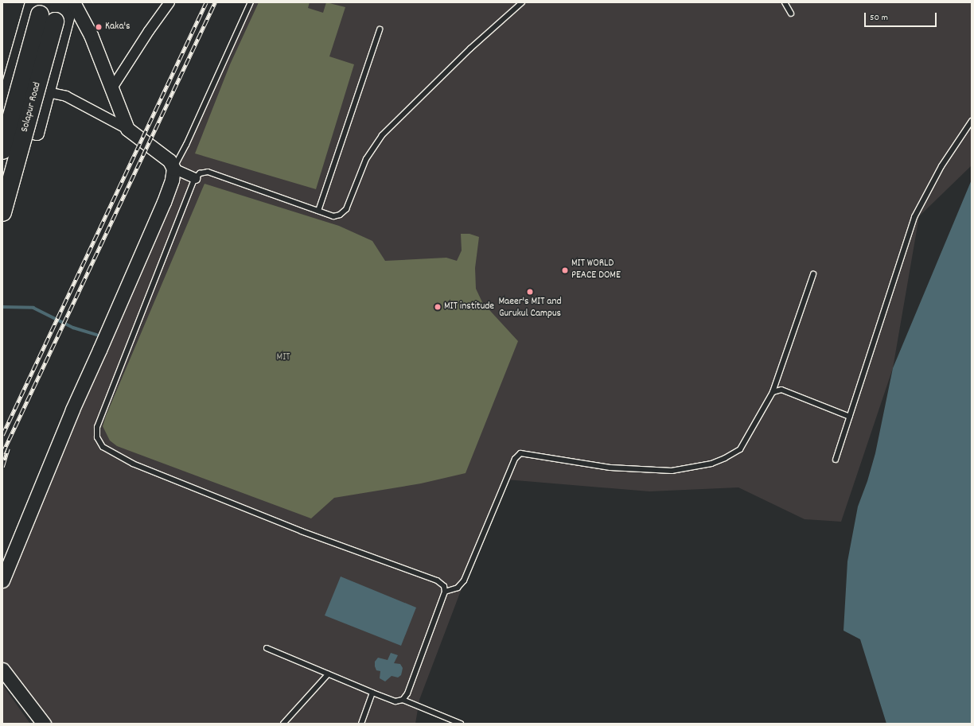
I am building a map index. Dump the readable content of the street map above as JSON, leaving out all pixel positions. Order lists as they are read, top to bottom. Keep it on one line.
{"streets":{"highway":["Solapur Road"]},"parks":["MIT"],"places":["Kaka's","MIT WORLD PEACE DOME","Maeer's MIT and Gurukul Campus","MIT institude"],"scale_bar":"50 m"}
